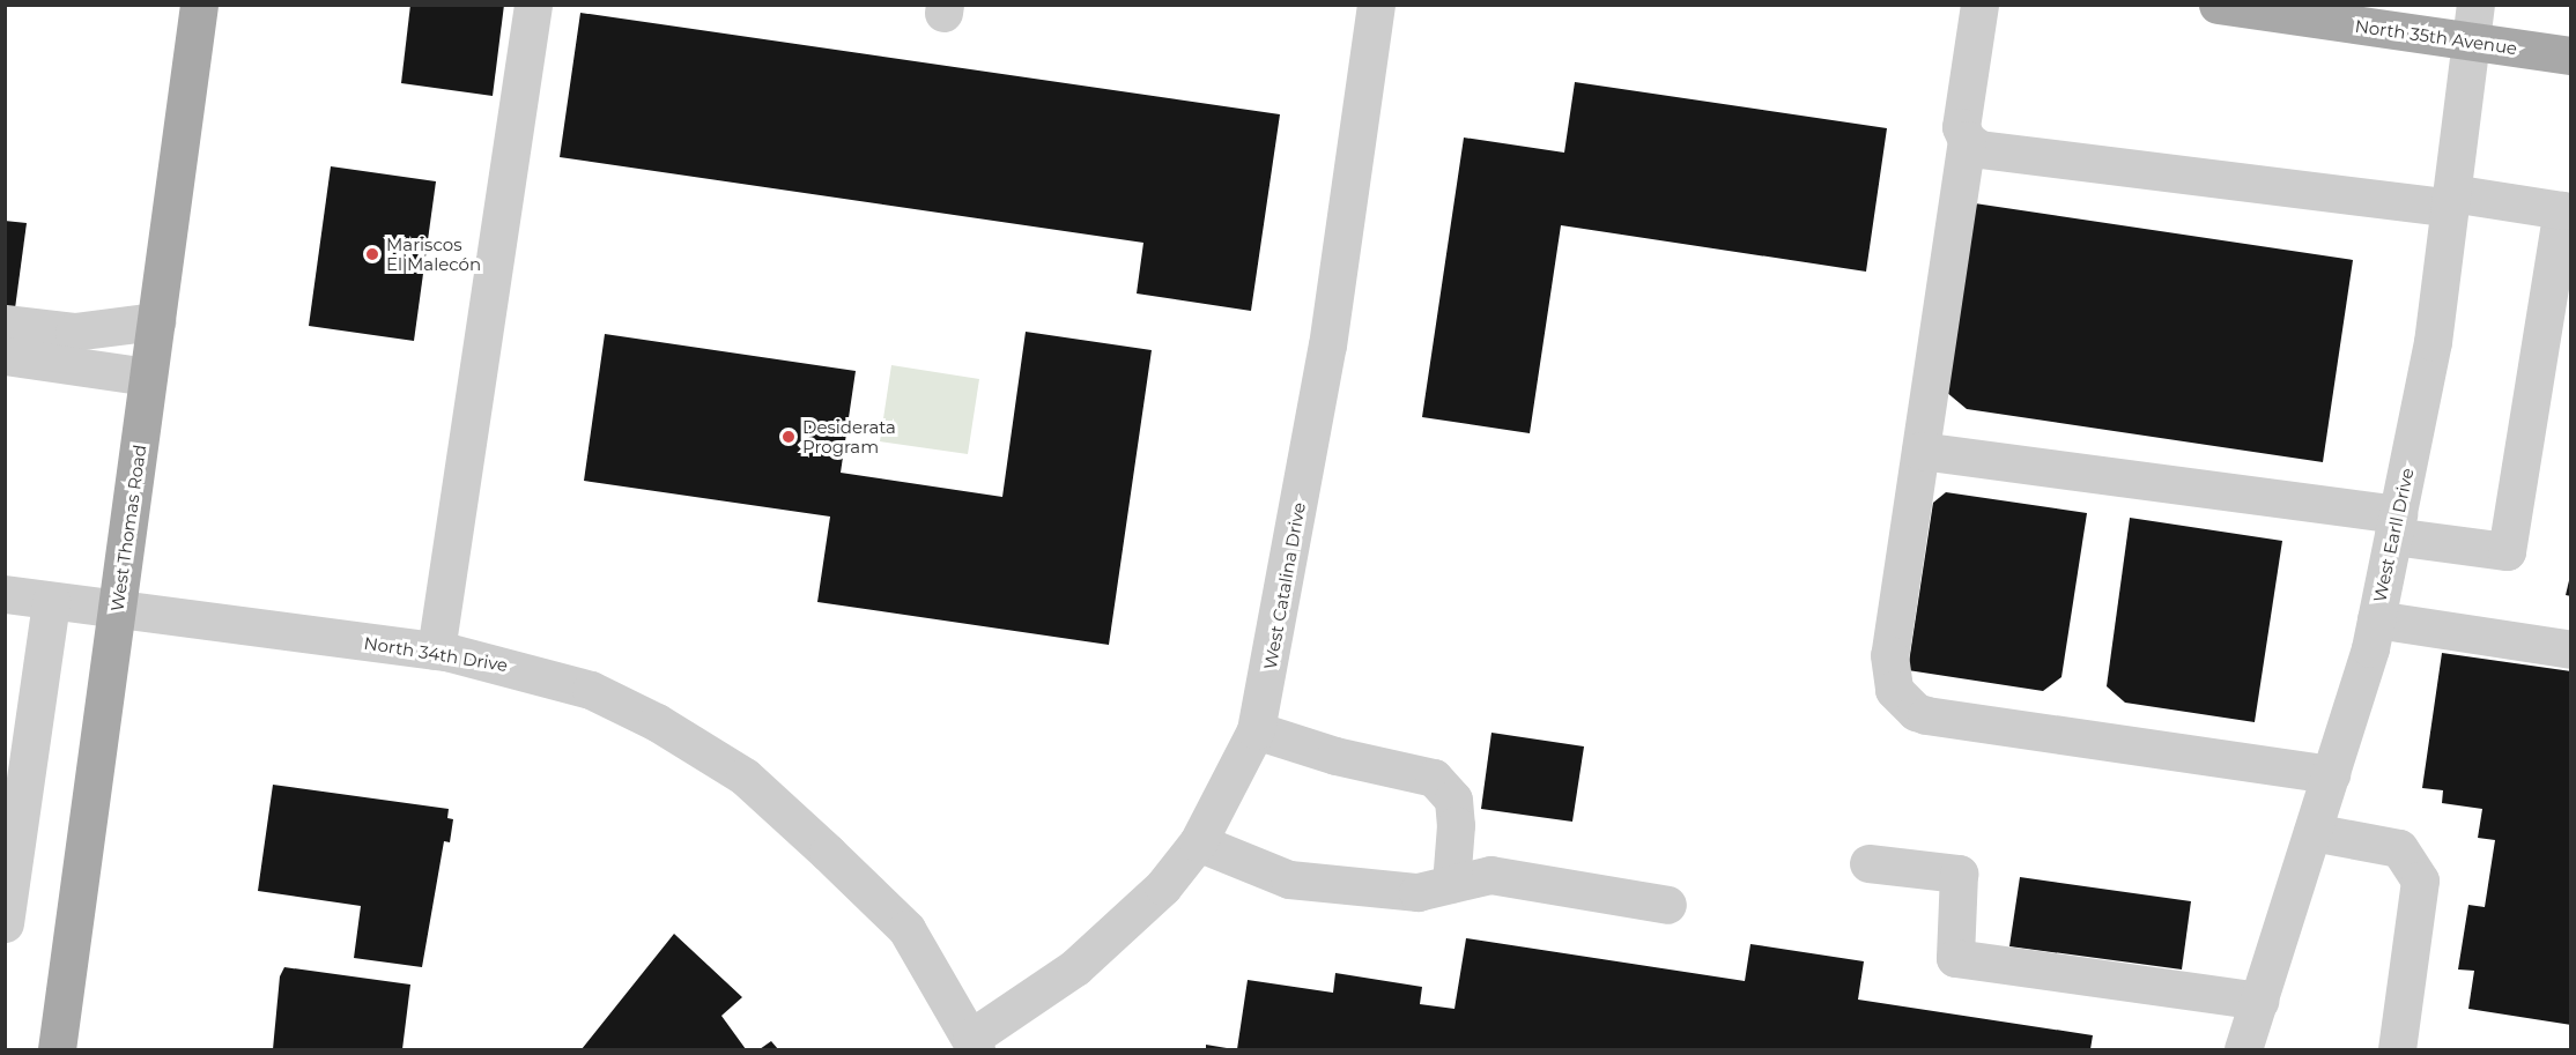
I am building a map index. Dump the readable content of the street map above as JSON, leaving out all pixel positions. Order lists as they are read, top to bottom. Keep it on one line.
{"streets":{"main road":["North 35th Avenue","West Thomas Road"],"street":["West Earll Drive","West Catalina Drive","North 34th Drive"]},"crossings":[["North 35th Avenue","West Earll Drive"],["West Thomas Road","North 34th Drive"],["West Catalina Drive","North 34th Drive"]],"places":["Mariscos El Malecón","Desiderata Program"]}
